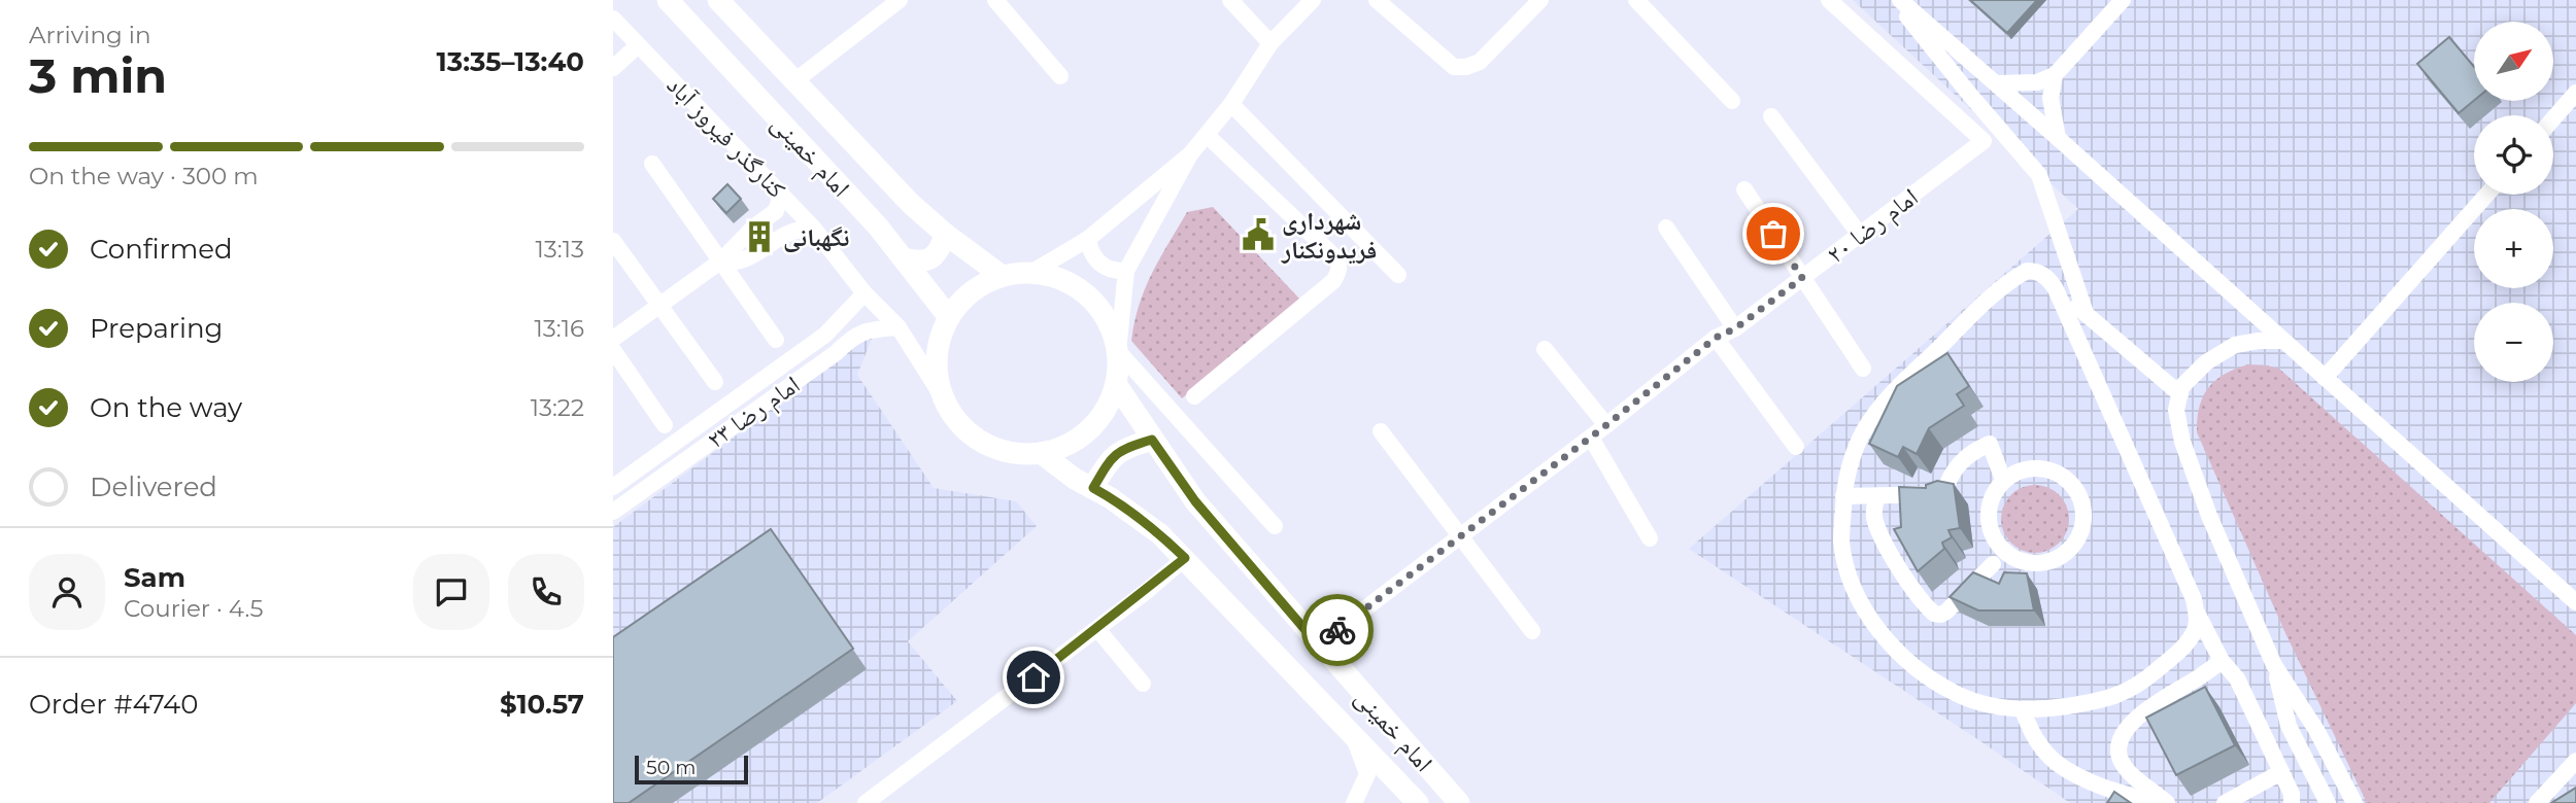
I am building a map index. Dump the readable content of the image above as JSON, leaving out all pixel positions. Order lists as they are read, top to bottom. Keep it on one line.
{"streets":{"main road":["امام خمینی"],"street":["کنارگذر فیروز آباد","امام رضا ۲۰","امام رضا ۲۳"]},"crossings":[["کنارگذر فیروز آباد","امام خمینی"],["کنارگذر فیروز آباد","امام رضا ۲۳"],["امام خمینی","امام رضا ۲۰"]],"places":{"public building":["شهرداری فریدونکنار"],"building":["نگهبانی"]},"scale_bar":"50 m","north":"top right","page":{"heading":["3 min","Arriving in","13:35–13:40"],"panel":["Sam","Courier · 4.5","Order #4740","$10.57"],"map_buttons":["+","−"],"bar":"On the way · 300 m","list":[["Confirmed","13:13"],["Preparing","13:16"],["On the way","13:22"],"Delivered"],"scale":"50 m"}}
